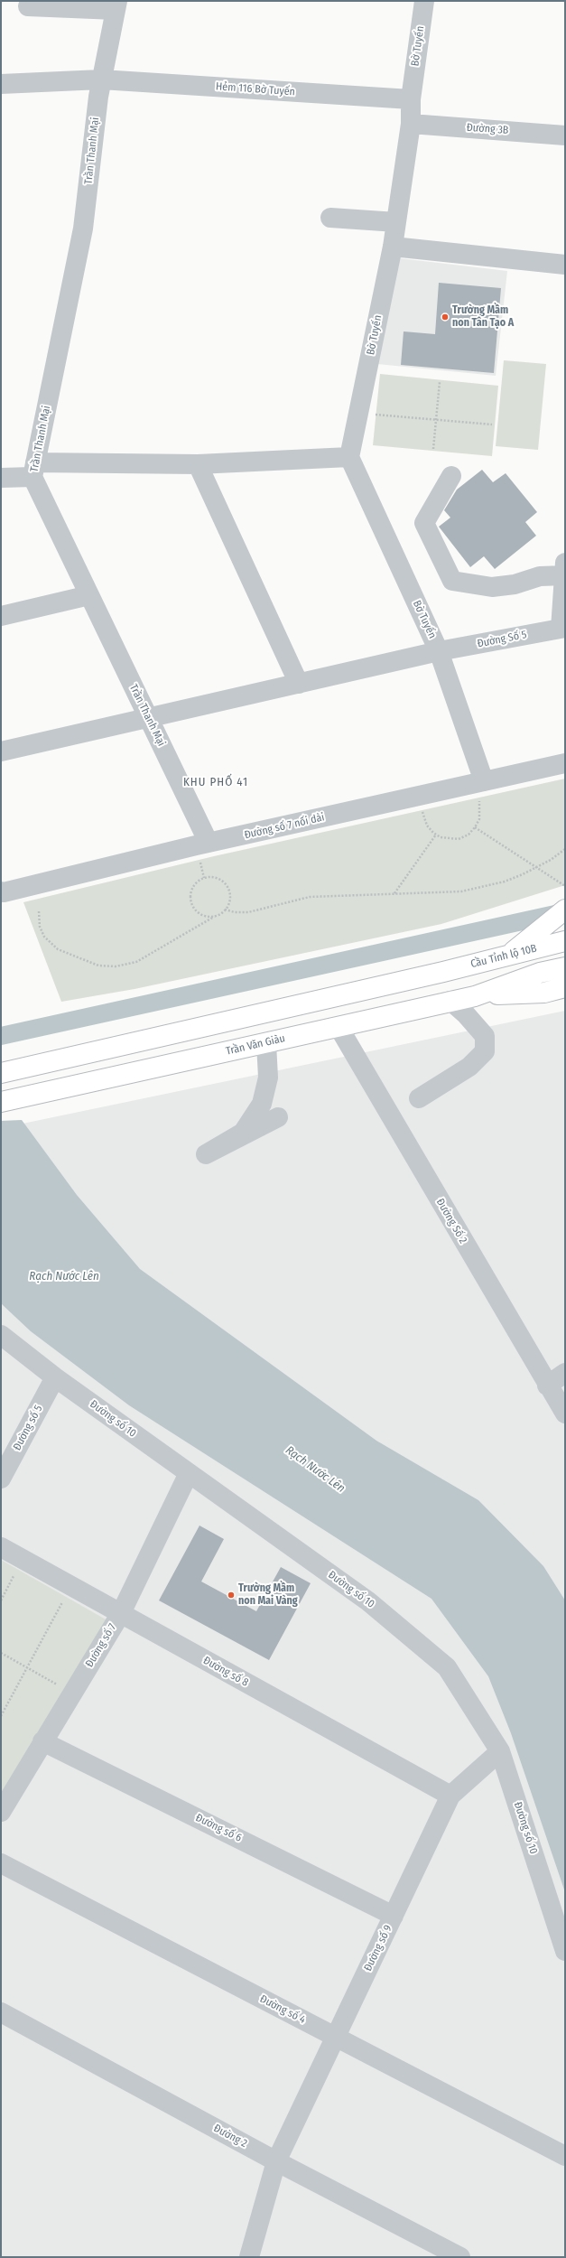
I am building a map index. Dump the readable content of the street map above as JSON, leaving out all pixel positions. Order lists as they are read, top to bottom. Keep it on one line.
{"streets":{"main road":["Cầu Tỉnh lộ 10B","Trần Văn Giàu"],"street":["Bờ Tuyến","Hẻm 116 Bờ Tuyến","Đường 3B","Trần Thanh Mại","Đường Số 5","Đường số 7 nối dài","Đường Số 2","Đường số 10","Đường số 5","Đường số 7","Đường số 8","Đường số 6","Đường số 9","Đường số 4","Đường 2"]},"crossings":[["Bờ Tuyến","Hẻm 116 Bờ Tuyến"],["Bờ Tuyến","Đường 3B"],["Bờ Tuyến","Đường Số 5"],["Bờ Tuyến","Đường số 7 nối dài"],["Hẻm 116 Bờ Tuyến","Trần Thanh Mại"],["Trần Thanh Mại","Đường Số 5"],["Trần Thanh Mại","Đường số 7 nối dài"],["Trần Văn Giàu","Đường Số 2"],["Đường số 10","Đường số 5"],["Đường số 10","Đường số 7"],["Đường số 10","Đường số 9"],["Đường số 7","Đường số 8"],["Đường số 7","Đường số 6"],["Đường số 8","Đường số 9"],["Đường số 6","Đường số 9"],["Đường số 9","Đường số 4"],["Đường số 9","Đường 2"]],"districts":["KHU PHỐ 41"],"water":["Rạch Nước Lên"],"places":["Trường Mầm non Tân Tạo A","Trường Mầm non Mai Vàng"]}
